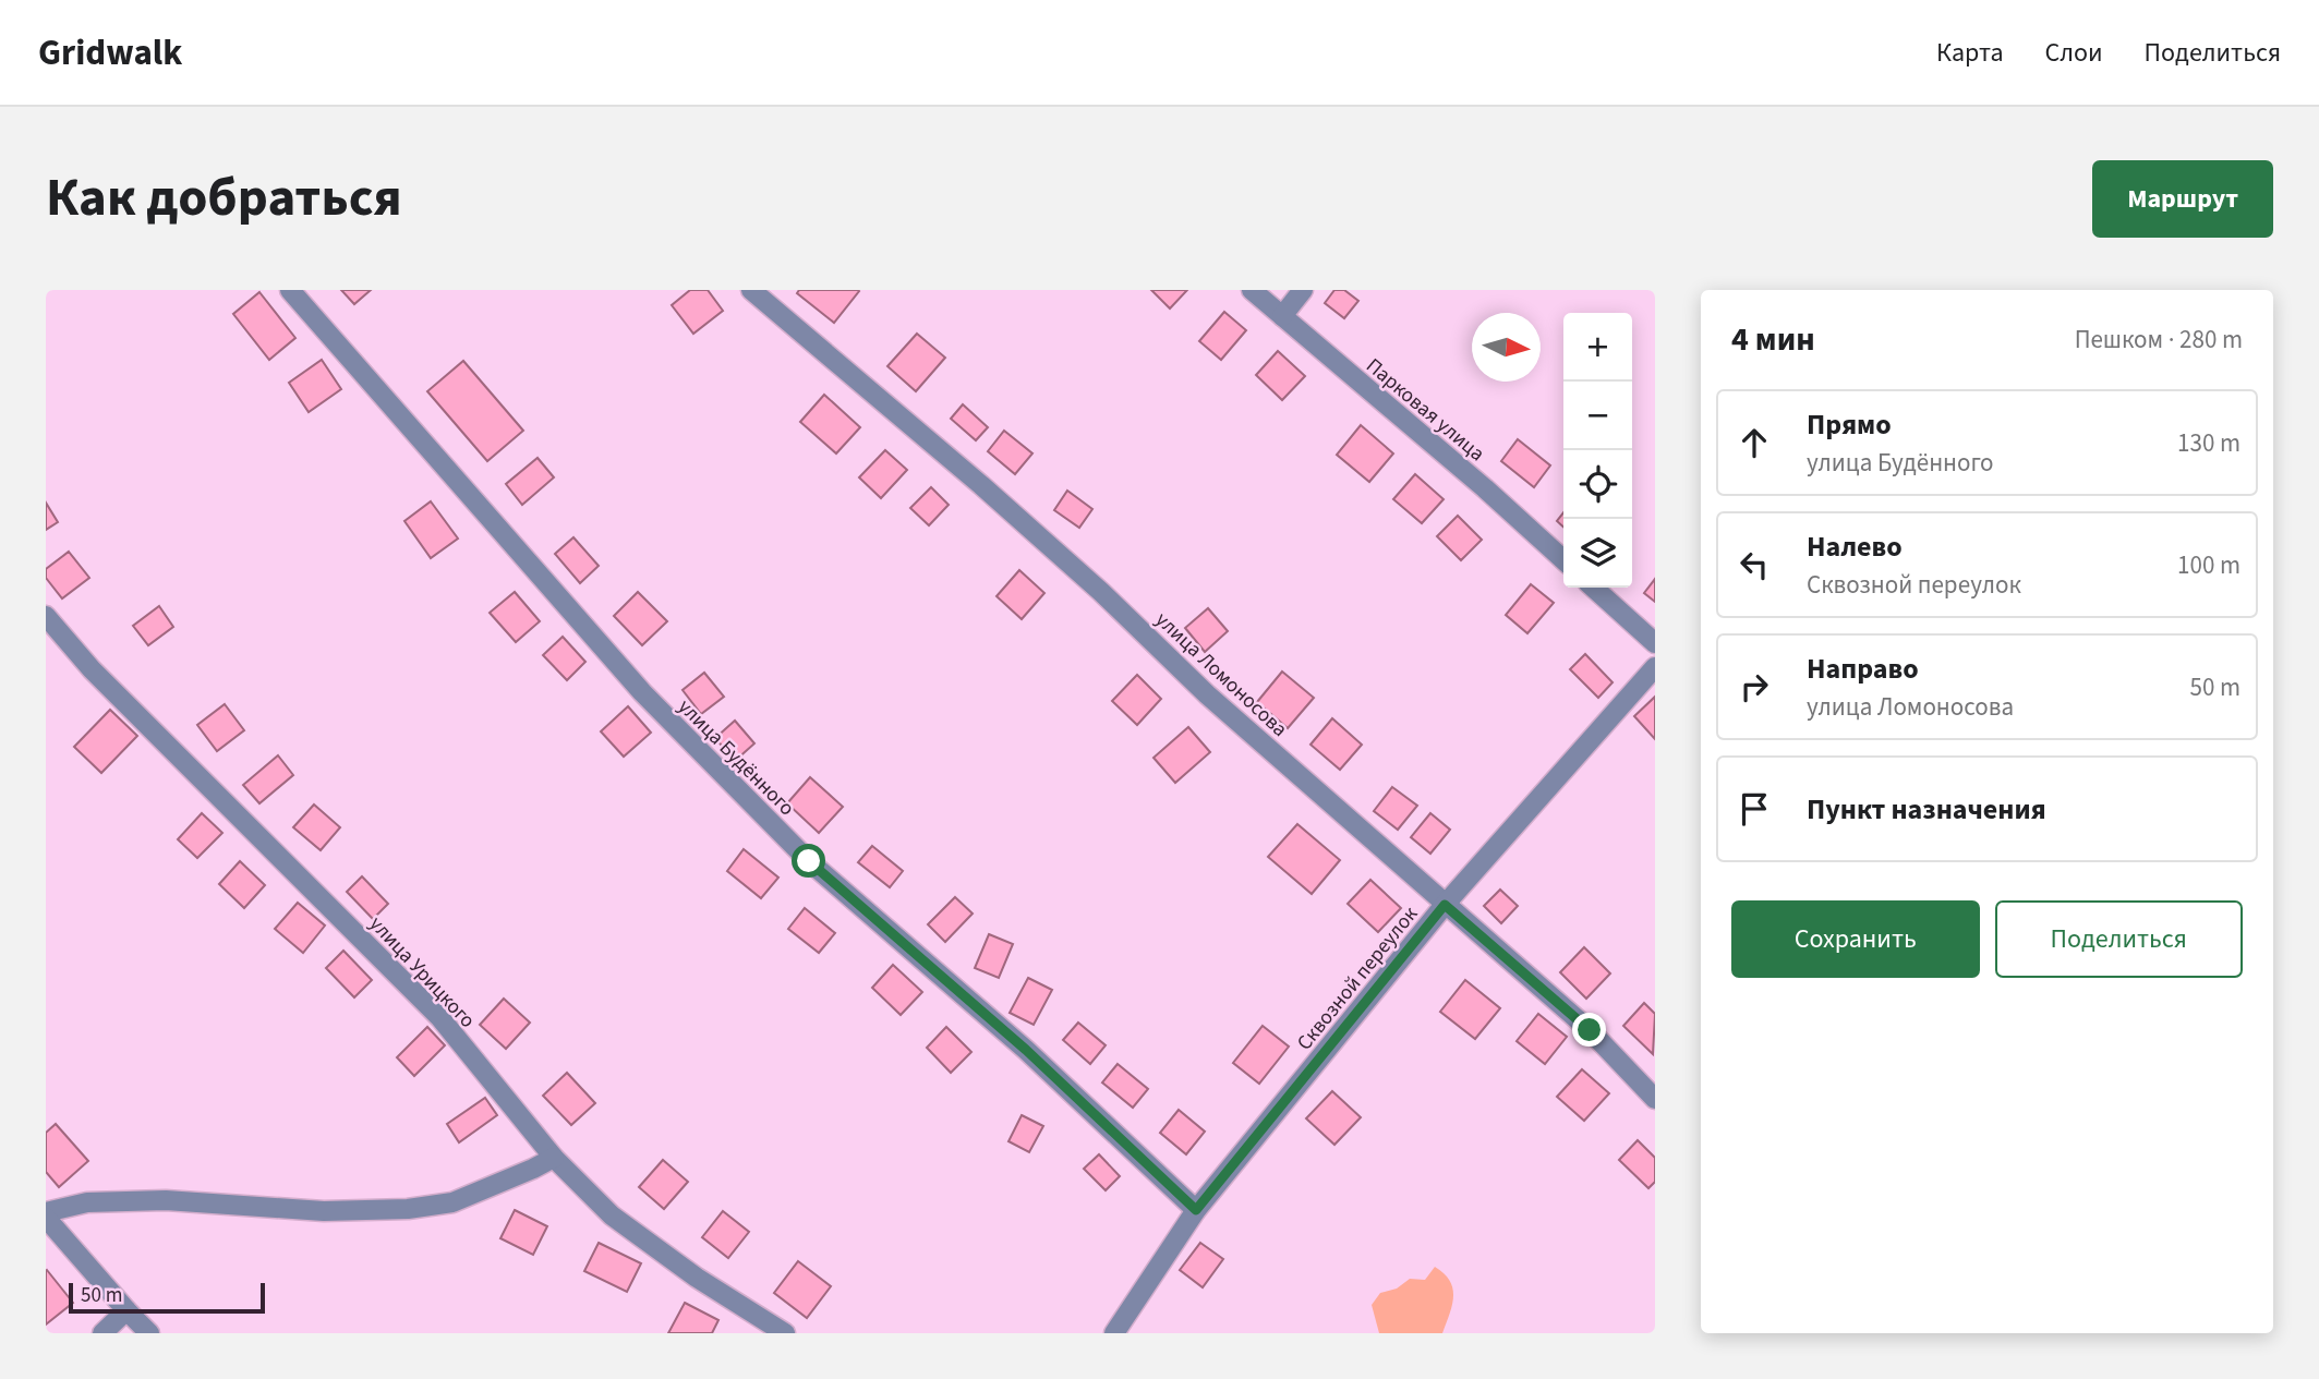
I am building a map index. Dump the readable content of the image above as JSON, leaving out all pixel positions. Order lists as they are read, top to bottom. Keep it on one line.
{"streets":{"street":["Парковая улица","улица Ломоносова","улица Будённого","улица Урицкого","Сквозной переулок"]},"crossings":[["улица Ломоносова","Сквозной переулок"],["улица Будённого","Сквозной переулок"]],"scale_bar":"50 m","north":"right","page":{"header":"Gridwalk","nav":["Карта","Слои","Поделиться"],"title":"Как добраться","buttons":["Маршрут",["Сохранить","Поделиться"]],"heading":["4 мин","Пешком · 280 m"],"map_buttons":["+","−"],"list":[["Прямо","улица Будённого","130 m"],["Налево","Сквозной переулок","100 m"],["Направо","улица Ломоносова","50 m"],"Пункт назначения"],"scale":"50 m"}}
